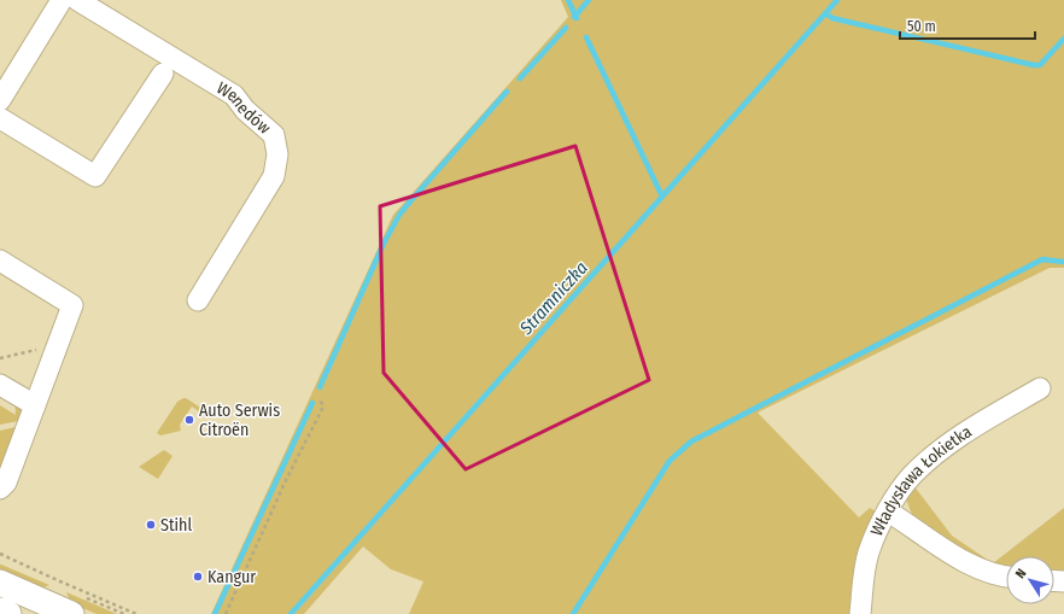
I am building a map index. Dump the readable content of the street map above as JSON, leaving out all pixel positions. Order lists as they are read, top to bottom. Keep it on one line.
{"streets":{"street":["Wenedów","Władysława Łokietka"]},"water":["Stramniczka"],"places":["Auto Serwis Citroën","Stihl","Kangur"],"scale_bar":"50 m","north":"top left"}
